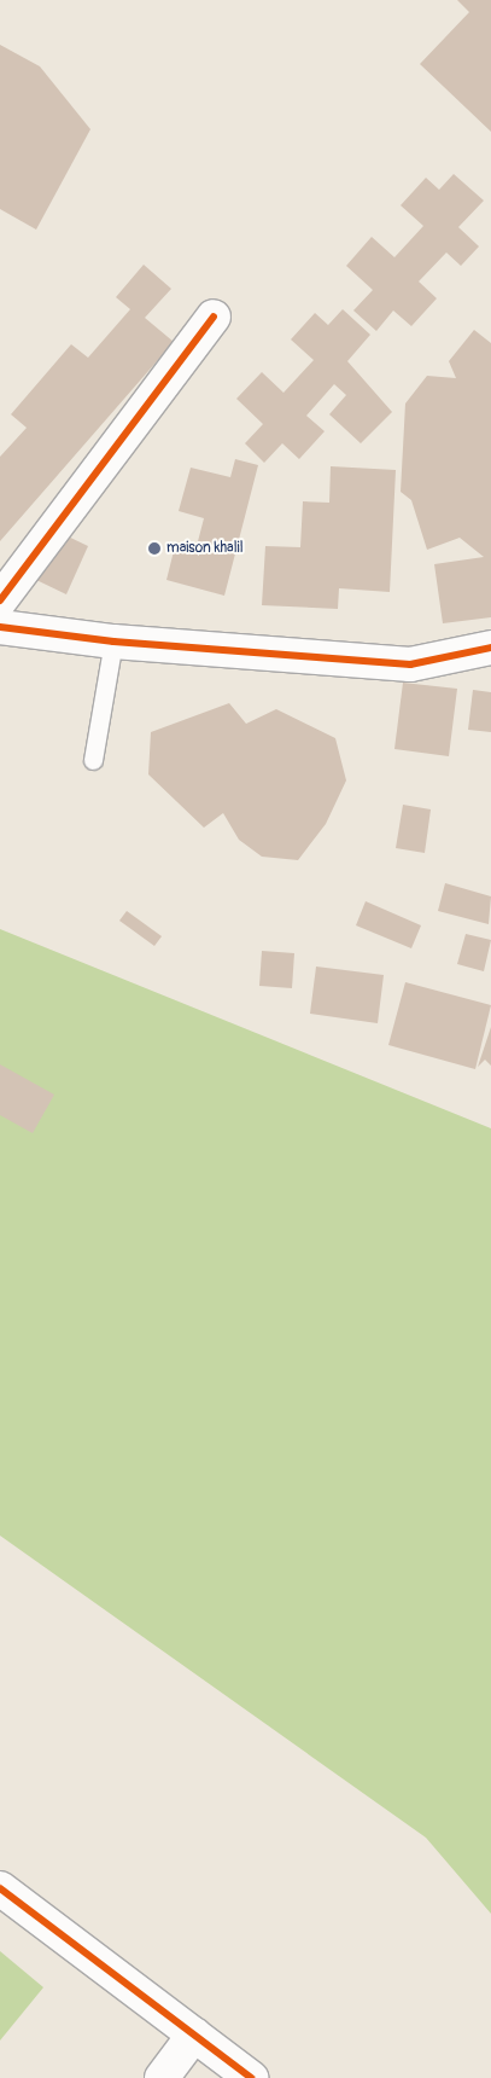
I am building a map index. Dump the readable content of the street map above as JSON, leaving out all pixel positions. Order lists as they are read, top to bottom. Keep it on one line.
{"places":["maison khalil"]}
